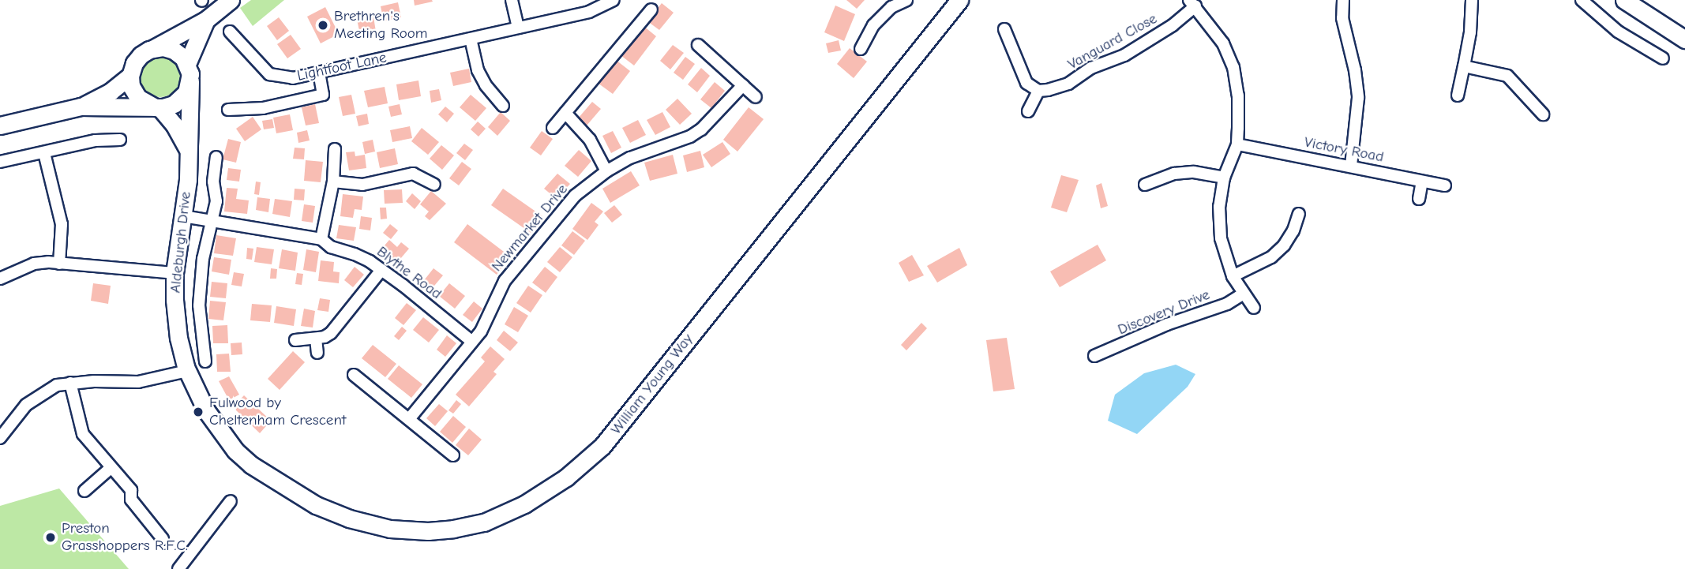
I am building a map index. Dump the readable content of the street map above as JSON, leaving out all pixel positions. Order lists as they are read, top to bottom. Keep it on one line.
{"streets":{"main road":["Aldeburgh Drive","William Young Way"],"street":["Vanguard Close","Lightfoot Lane","Victory Road","Newmarket Drive","Blythe Road","Discovery Drive"]},"crossings":[["Newmarket Drive","Blythe Road"],["Aldeburgh Drive","Blythe Road"],["Aldeburgh Drive","William Young Way"]],"places":["Brethren's Meeting Room","Fulwood by Cheltenham Crescent","Preston Grasshoppers R.F.C."]}
